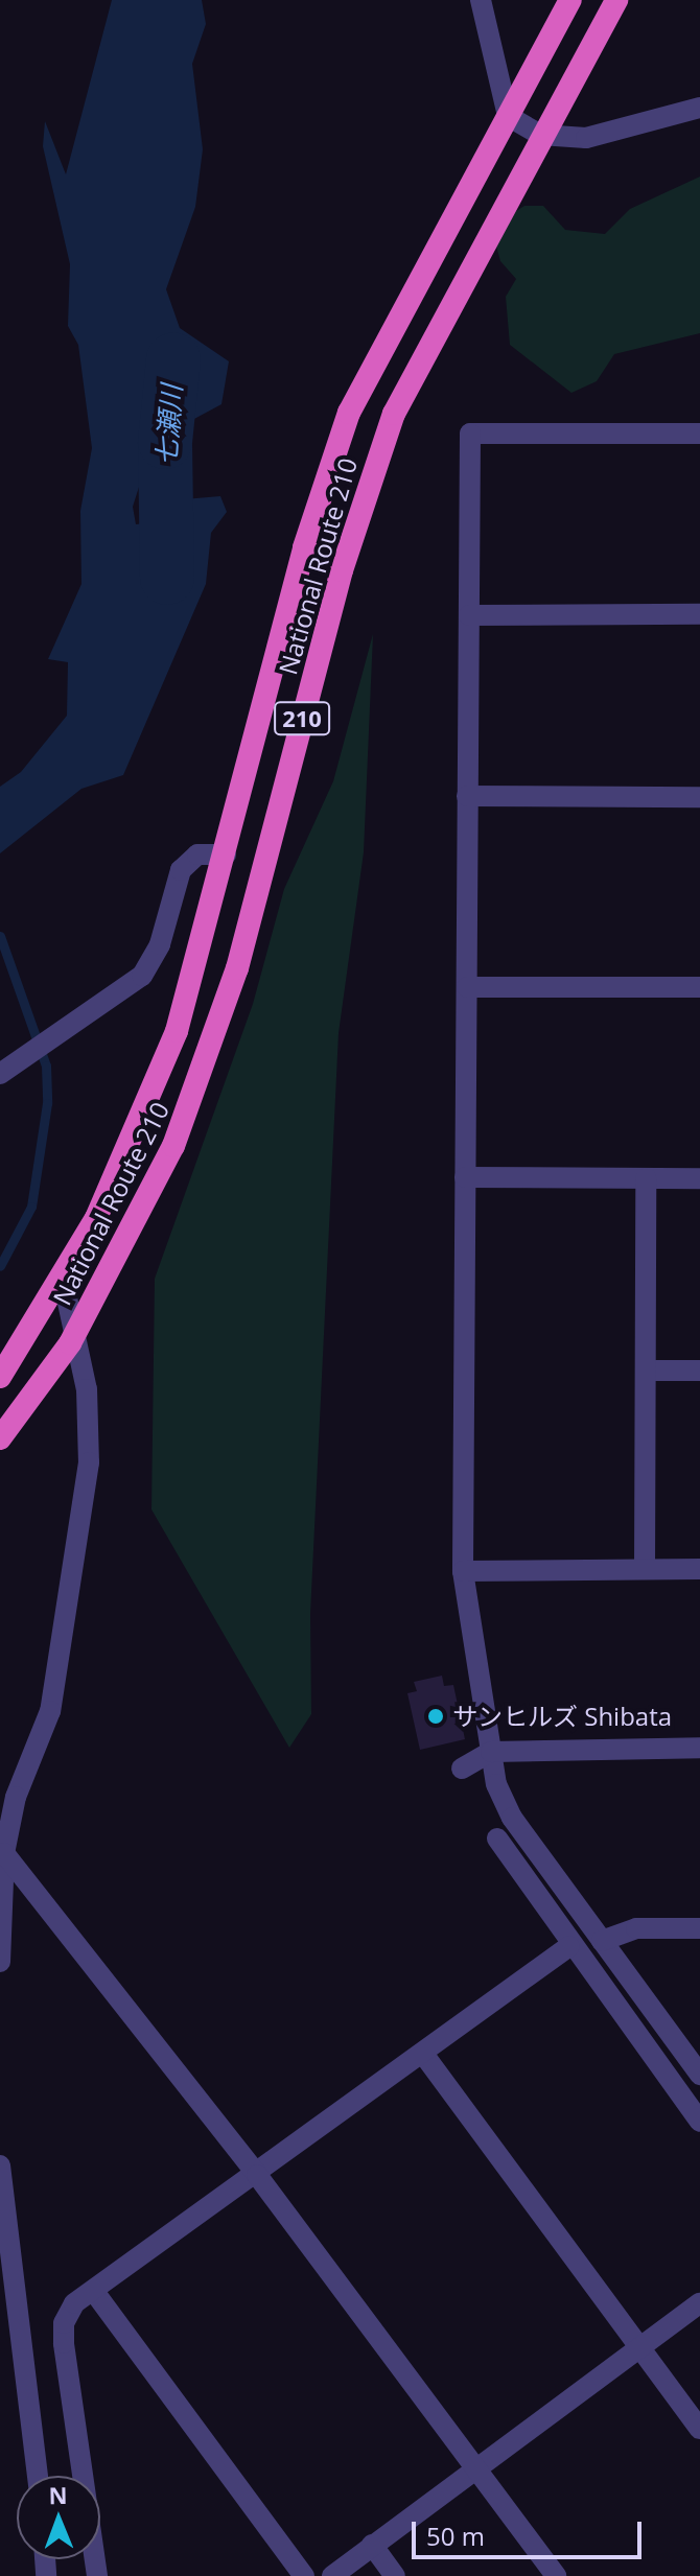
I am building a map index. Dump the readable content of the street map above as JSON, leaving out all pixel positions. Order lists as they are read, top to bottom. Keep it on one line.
{"streets":{"highway":["National Route 210","210"]},"water":["七瀬川"],"places":["サンヒルズ Shibata"],"scale_bar":"50 m","north":"top"}
